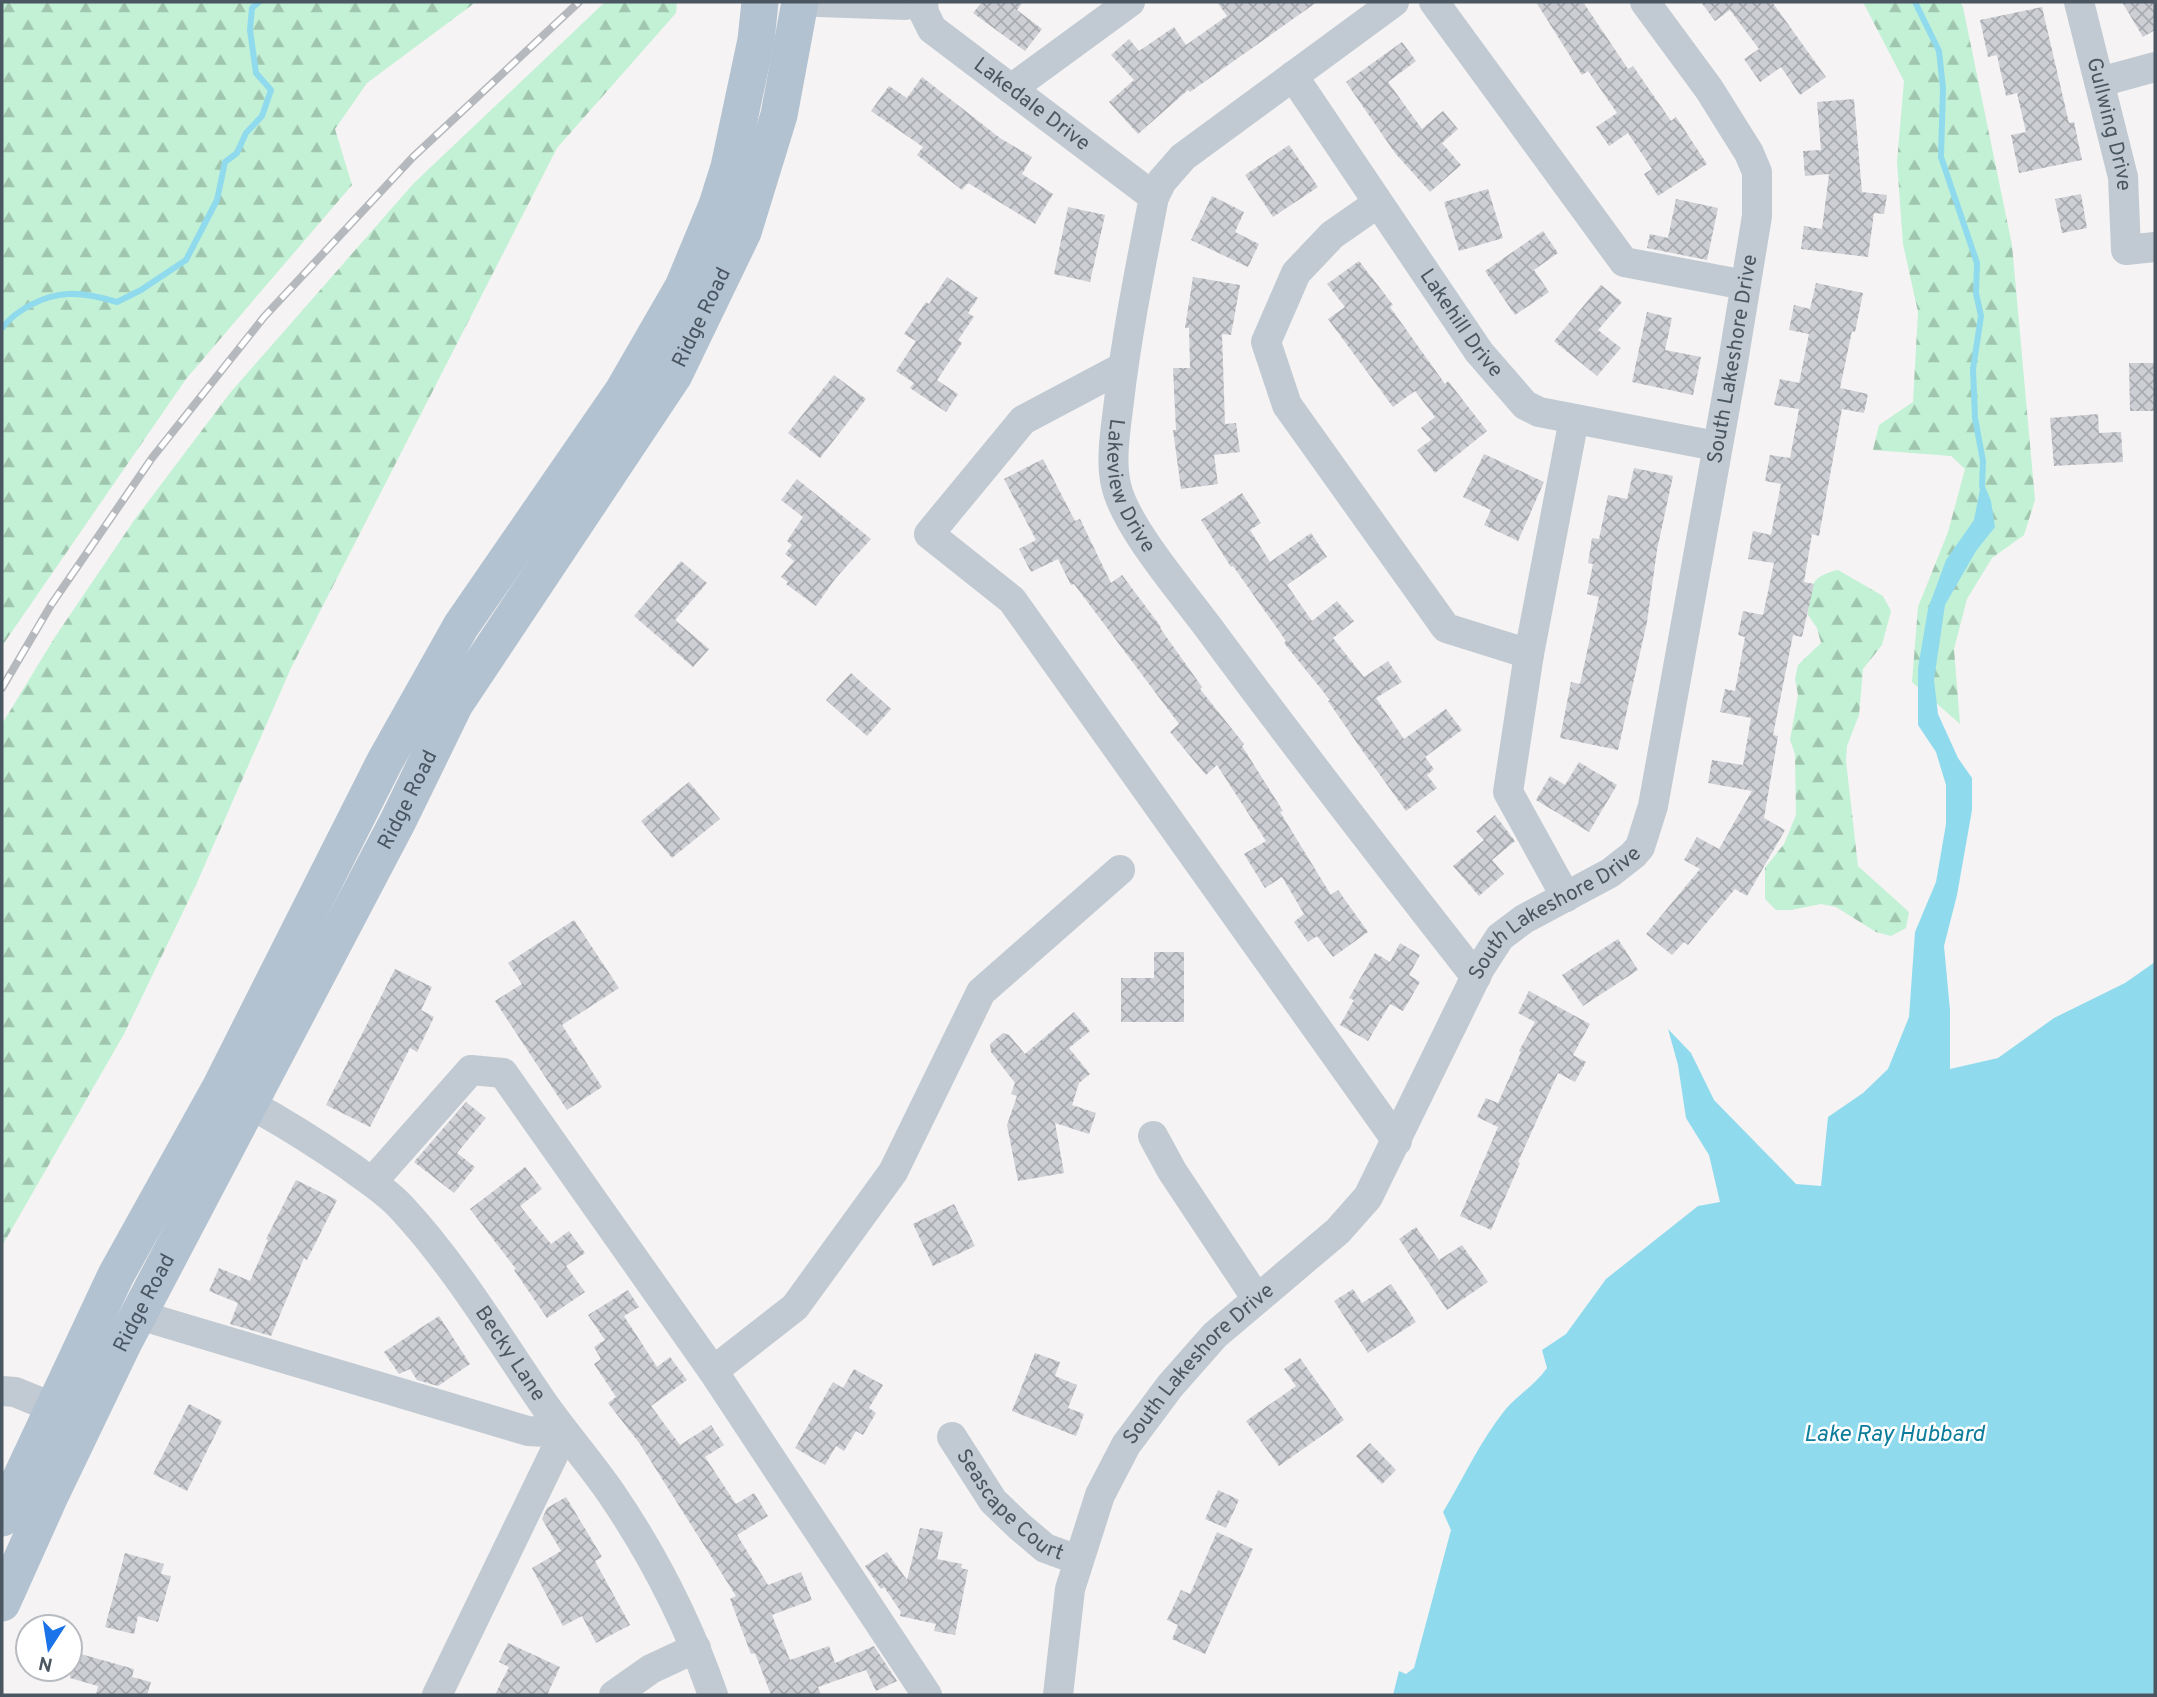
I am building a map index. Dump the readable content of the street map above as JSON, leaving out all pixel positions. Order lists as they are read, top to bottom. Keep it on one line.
{"streets":{"main road":["Ridge Road"],"street":["Lakedale Drive","Gullwing Drive","Lakehill Drive","South Lakeshore Drive","Lakeview Drive","Becky Lane","Seascape Court"]},"crossings":[["Lakedale Drive","Lakeview Drive"],["Ridge Road","Becky Lane"],["Lakehill Drive","South Lakeshore Drive"],["Lakehill Drive","Lakeview Drive"],["South Lakeshore Drive","Lakeview Drive"],["South Lakeshore Drive","Seascape Court"]],"water":["Lake Ray Hubbard"],"north":"bottom"}
